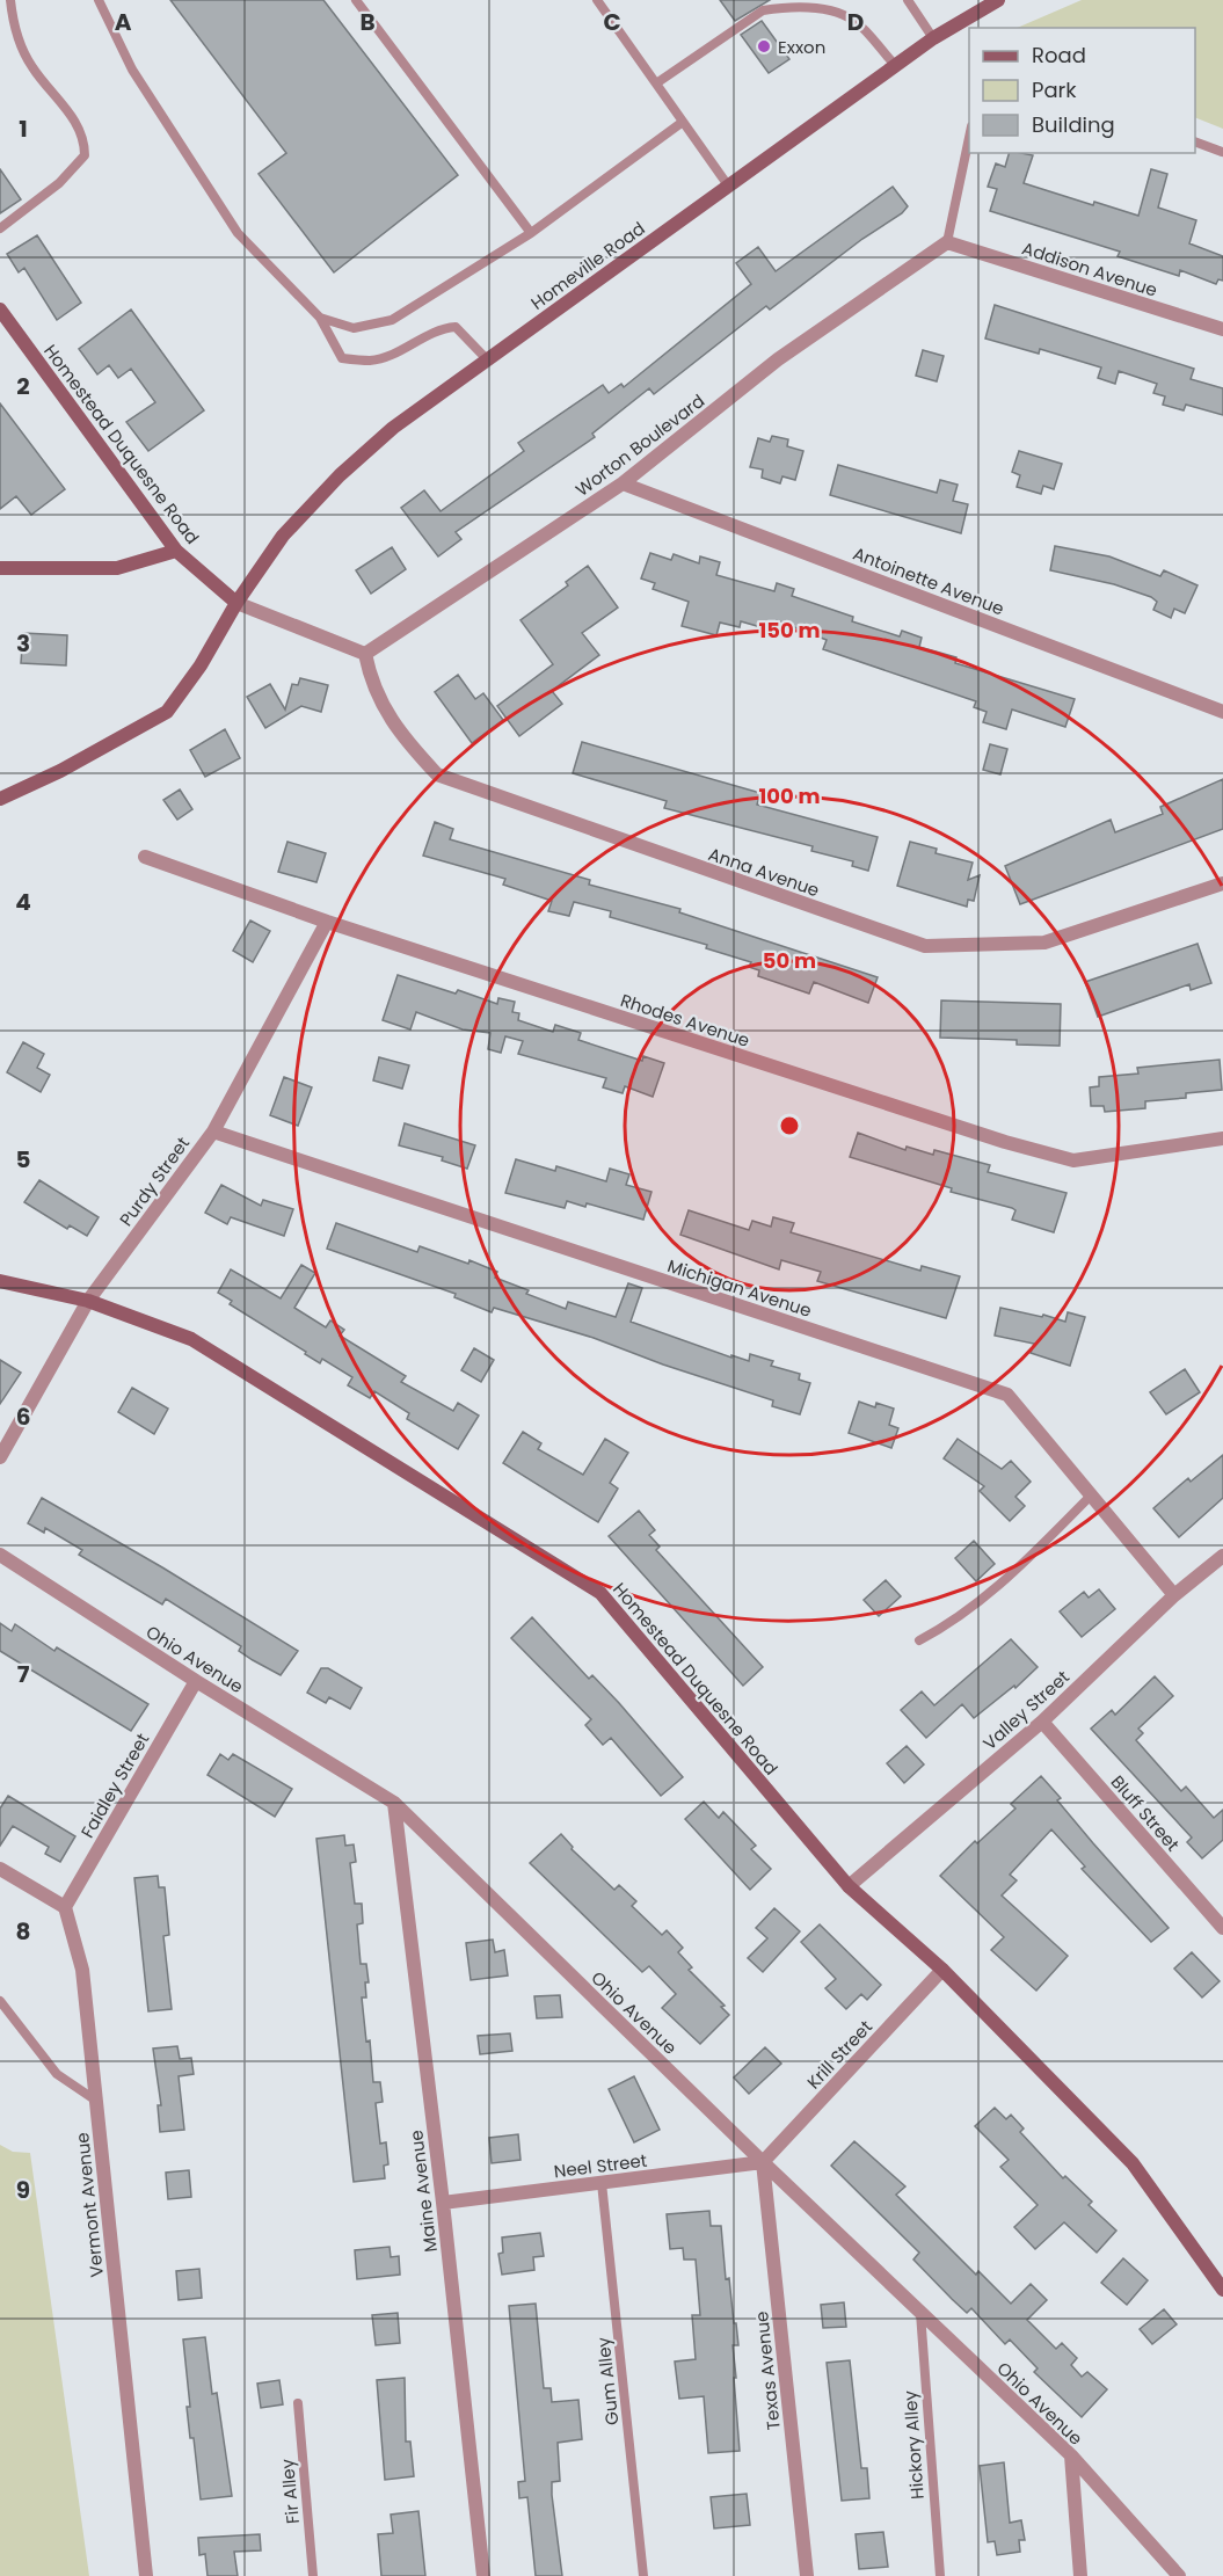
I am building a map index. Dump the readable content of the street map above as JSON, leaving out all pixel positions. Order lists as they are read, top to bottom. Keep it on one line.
{"streets":{"street":["Homeville Road","Addison Avenue","Homestead Duquesne Road","Worton Boulevard","Antoinette Avenue","Anna Avenue","Rhodes Avenue","Purdy Street","Michigan Avenue","Ohio Avenue","Valley Street","Faidley Street","Bluff Street","Krill Street","Neel Street","Maine Avenue","Vermont Avenue","Texas Avenue"],"lane":["Gum Alley","Hickory Alley","Fir Alley"]},"crossings":[["Homeville Road","Homestead Duquesne Road"],["Addison Avenue","Worton Boulevard"],["Homestead Duquesne Road","Purdy Street"],["Homestead Duquesne Road","Valley Street"],["Homestead Duquesne Road","Krill Street"],["Worton Boulevard","Antoinette Avenue"],["Worton Boulevard","Anna Avenue"],["Rhodes Avenue","Purdy Street"],["Purdy Street","Michigan Avenue"],["Michigan Avenue","Valley Street"],["Ohio Avenue","Faidley Street"],["Ohio Avenue","Krill Street"],["Ohio Avenue","Neel Street"],["Ohio Avenue","Maine Avenue"],["Ohio Avenue","Texas Avenue"],["Ohio Avenue","Hickory Alley"],["Valley Street","Bluff Street"],["Faidley Street","Vermont Avenue"],["Krill Street","Neel Street"],["Krill Street","Texas Avenue"],["Neel Street","Maine Avenue"],["Neel Street","Texas Avenue"],["Neel Street","Gum Alley"]],"places":["Exxon"],"legend":["Road","Park","Building"],"grid":{"columns":["A","B","C","D"],"rows":["1","2","3","4","5","6","7","8","9"]},"rings":["150 m","100 m","50 m"]}
